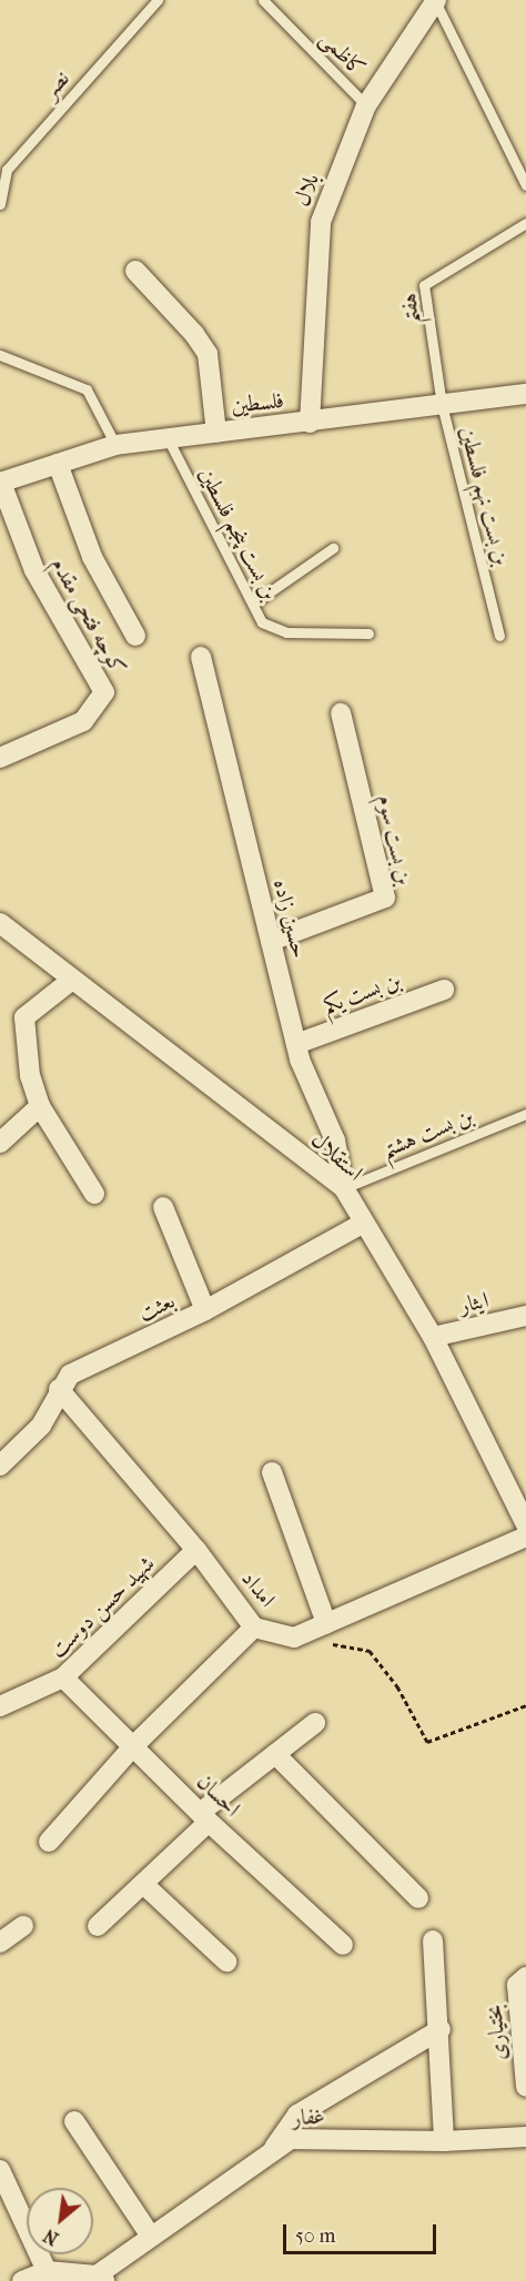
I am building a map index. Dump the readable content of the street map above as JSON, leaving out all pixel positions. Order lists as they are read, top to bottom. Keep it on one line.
{"streets":{"street":["بلال","فلسطین","کوچه فتحی مقدم","بن بست سوم","حسین زاده","بن بست یکم","استقلال","ایثار","بعثت","امداد","شهید حسن دوست","احسان","بختیاری","غفار"],"lane":["کاظمی","نصر","هفتم","بن بست نهم فلسطین","بن بست پنجم فلسطین","بن بست هشتم"]},"crossings":[["کاظمی","بلال"],["بلال","فلسطین"],["هفتم","فلسطین"],["هفتم","بن بست نهم فلسطین"],["فلسطین","بن بست نهم فلسطین"],["فلسطین","بن بست پنجم فلسطین"],["فلسطین","کوچه فتحی مقدم"],["بن بست سوم","حسین زاده"],["حسین زاده","بن بست یکم"],["حسین زاده","بن بست هشتم"],["حسین زاده","استقلال"],["بن بست هشتم","استقلال"],["استقلال","ایثار"],["استقلال","بعثت"],["بعثت","امداد"],["امداد","شهید حسن دوست"],["شهید حسن دوست","احسان"]],"scale_bar":"50 m","north":"bottom left"}
